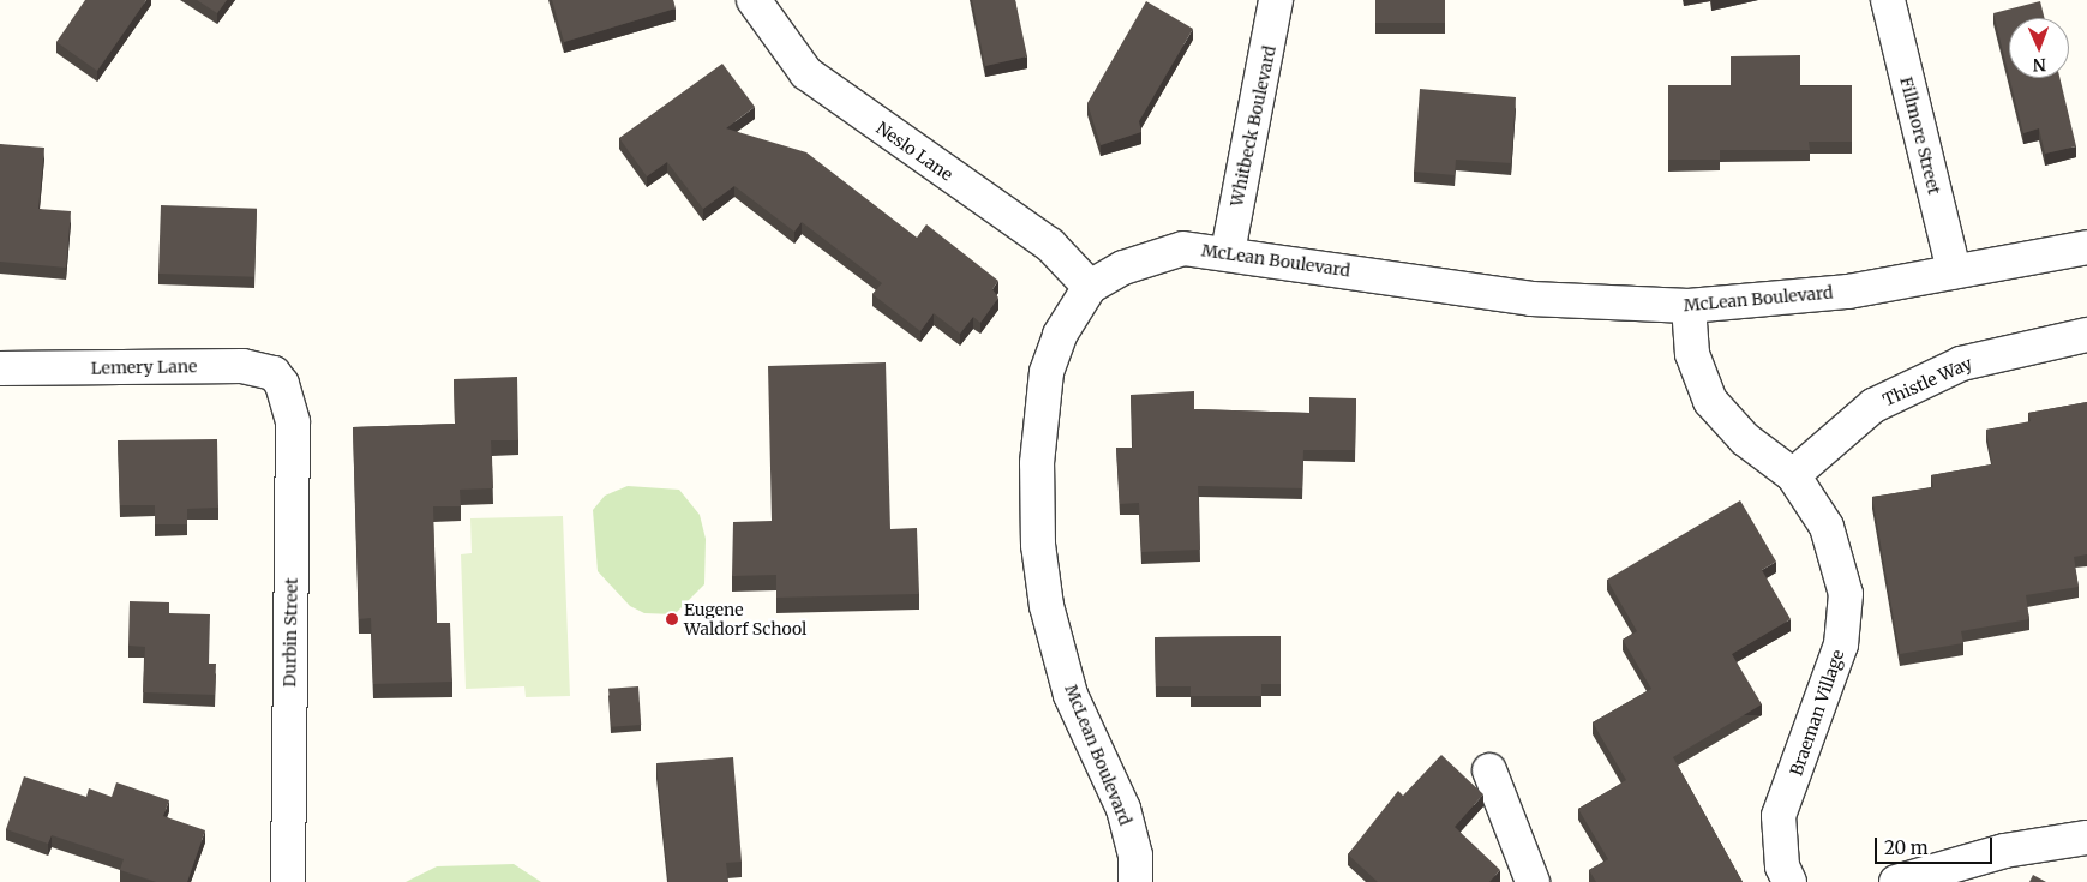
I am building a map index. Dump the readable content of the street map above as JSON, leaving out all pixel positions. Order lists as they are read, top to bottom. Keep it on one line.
{"streets":{"street":["Whitbeck Boulevard","Fillmore Street","Neslo Lane","McLean Boulevard","Lemery Lane","Thistle Way","Durbin Street","Braeman Village"]},"crossings":[["Whitbeck Boulevard","McLean Boulevard"],["Fillmore Street","McLean Boulevard"],["Neslo Lane","McLean Boulevard"],["McLean Boulevard","Braeman Village"],["Lemery Lane","Durbin Street"],["Thistle Way","Braeman Village"]],"places":["Eugene Waldorf School"],"scale_bar":"20 m","north":"bottom"}
